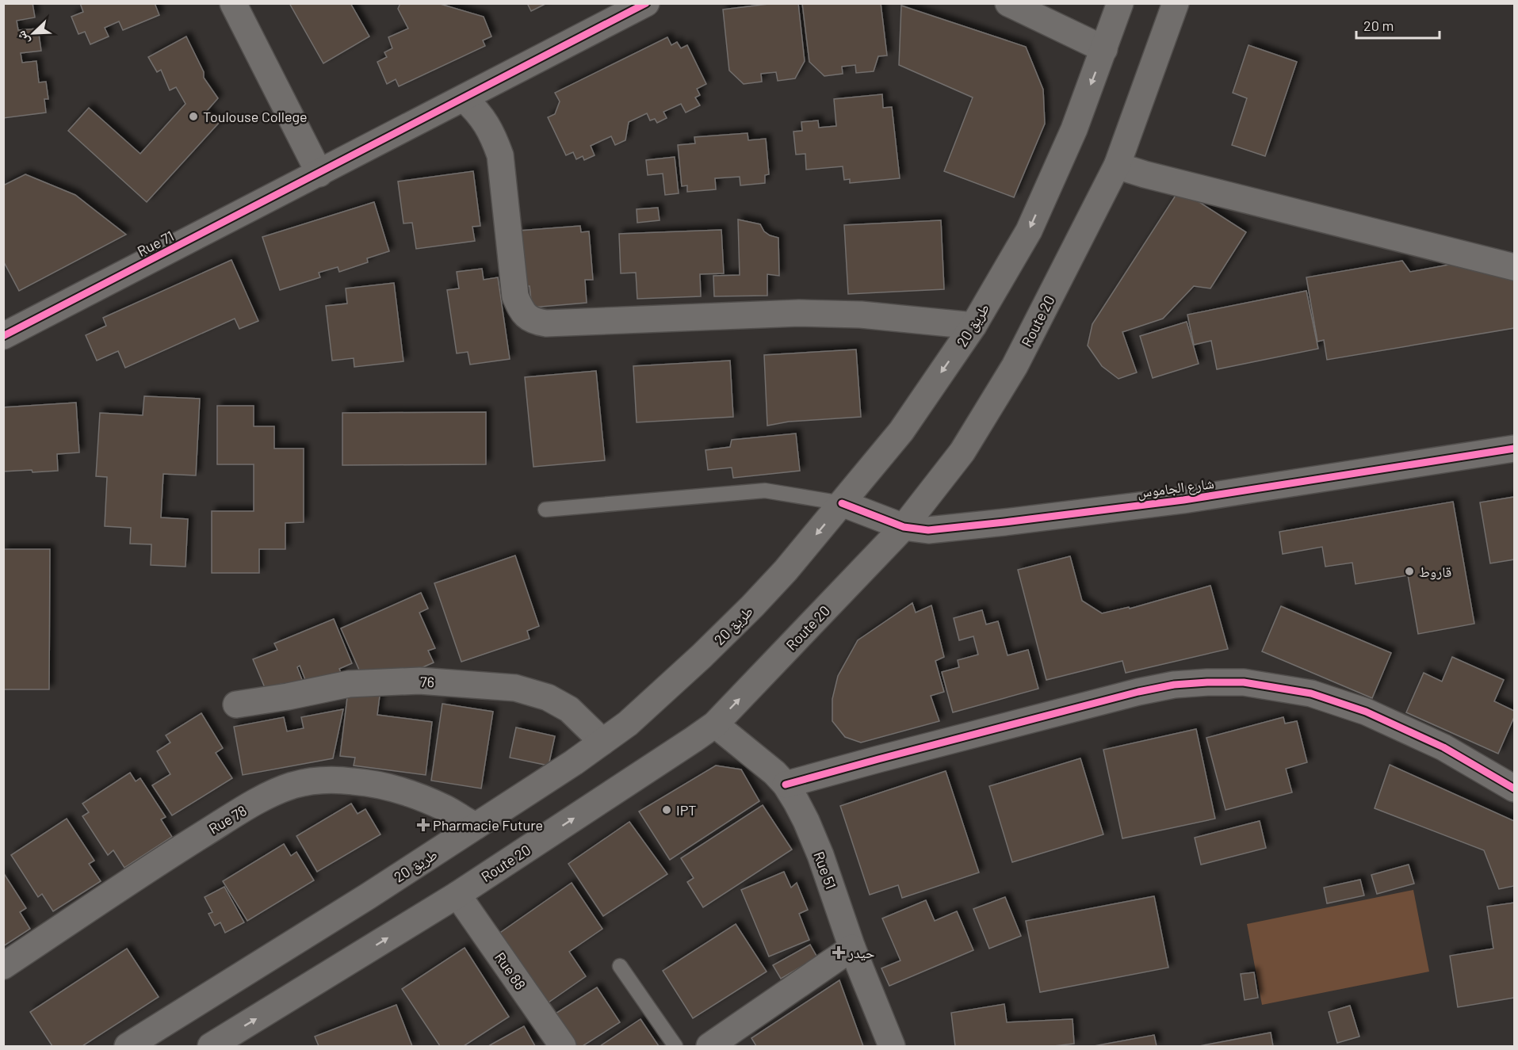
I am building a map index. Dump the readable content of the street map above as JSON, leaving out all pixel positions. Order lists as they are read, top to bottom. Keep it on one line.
{"streets":{"street":["Rue 71","Route 20","طريق 20","شارع الجاموس","76","Rue 78","Rue 51","Rue 88"]},"crossings":[["Route 20","شارع الجاموس"],["Route 20","Rue 51"],["Route 20","Rue 88"],["طريق 20","شارع الجاموس"],["طريق 20","76"],["طريق 20","Rue 78"]],"one_way":["Route 20","طريق 20"],"places":{"other":["Toulouse College","قاروط","IPT"],"health":["Pharmacie Future","حيدر"]},"scale_bar":"20 m","north":"bottom left"}
